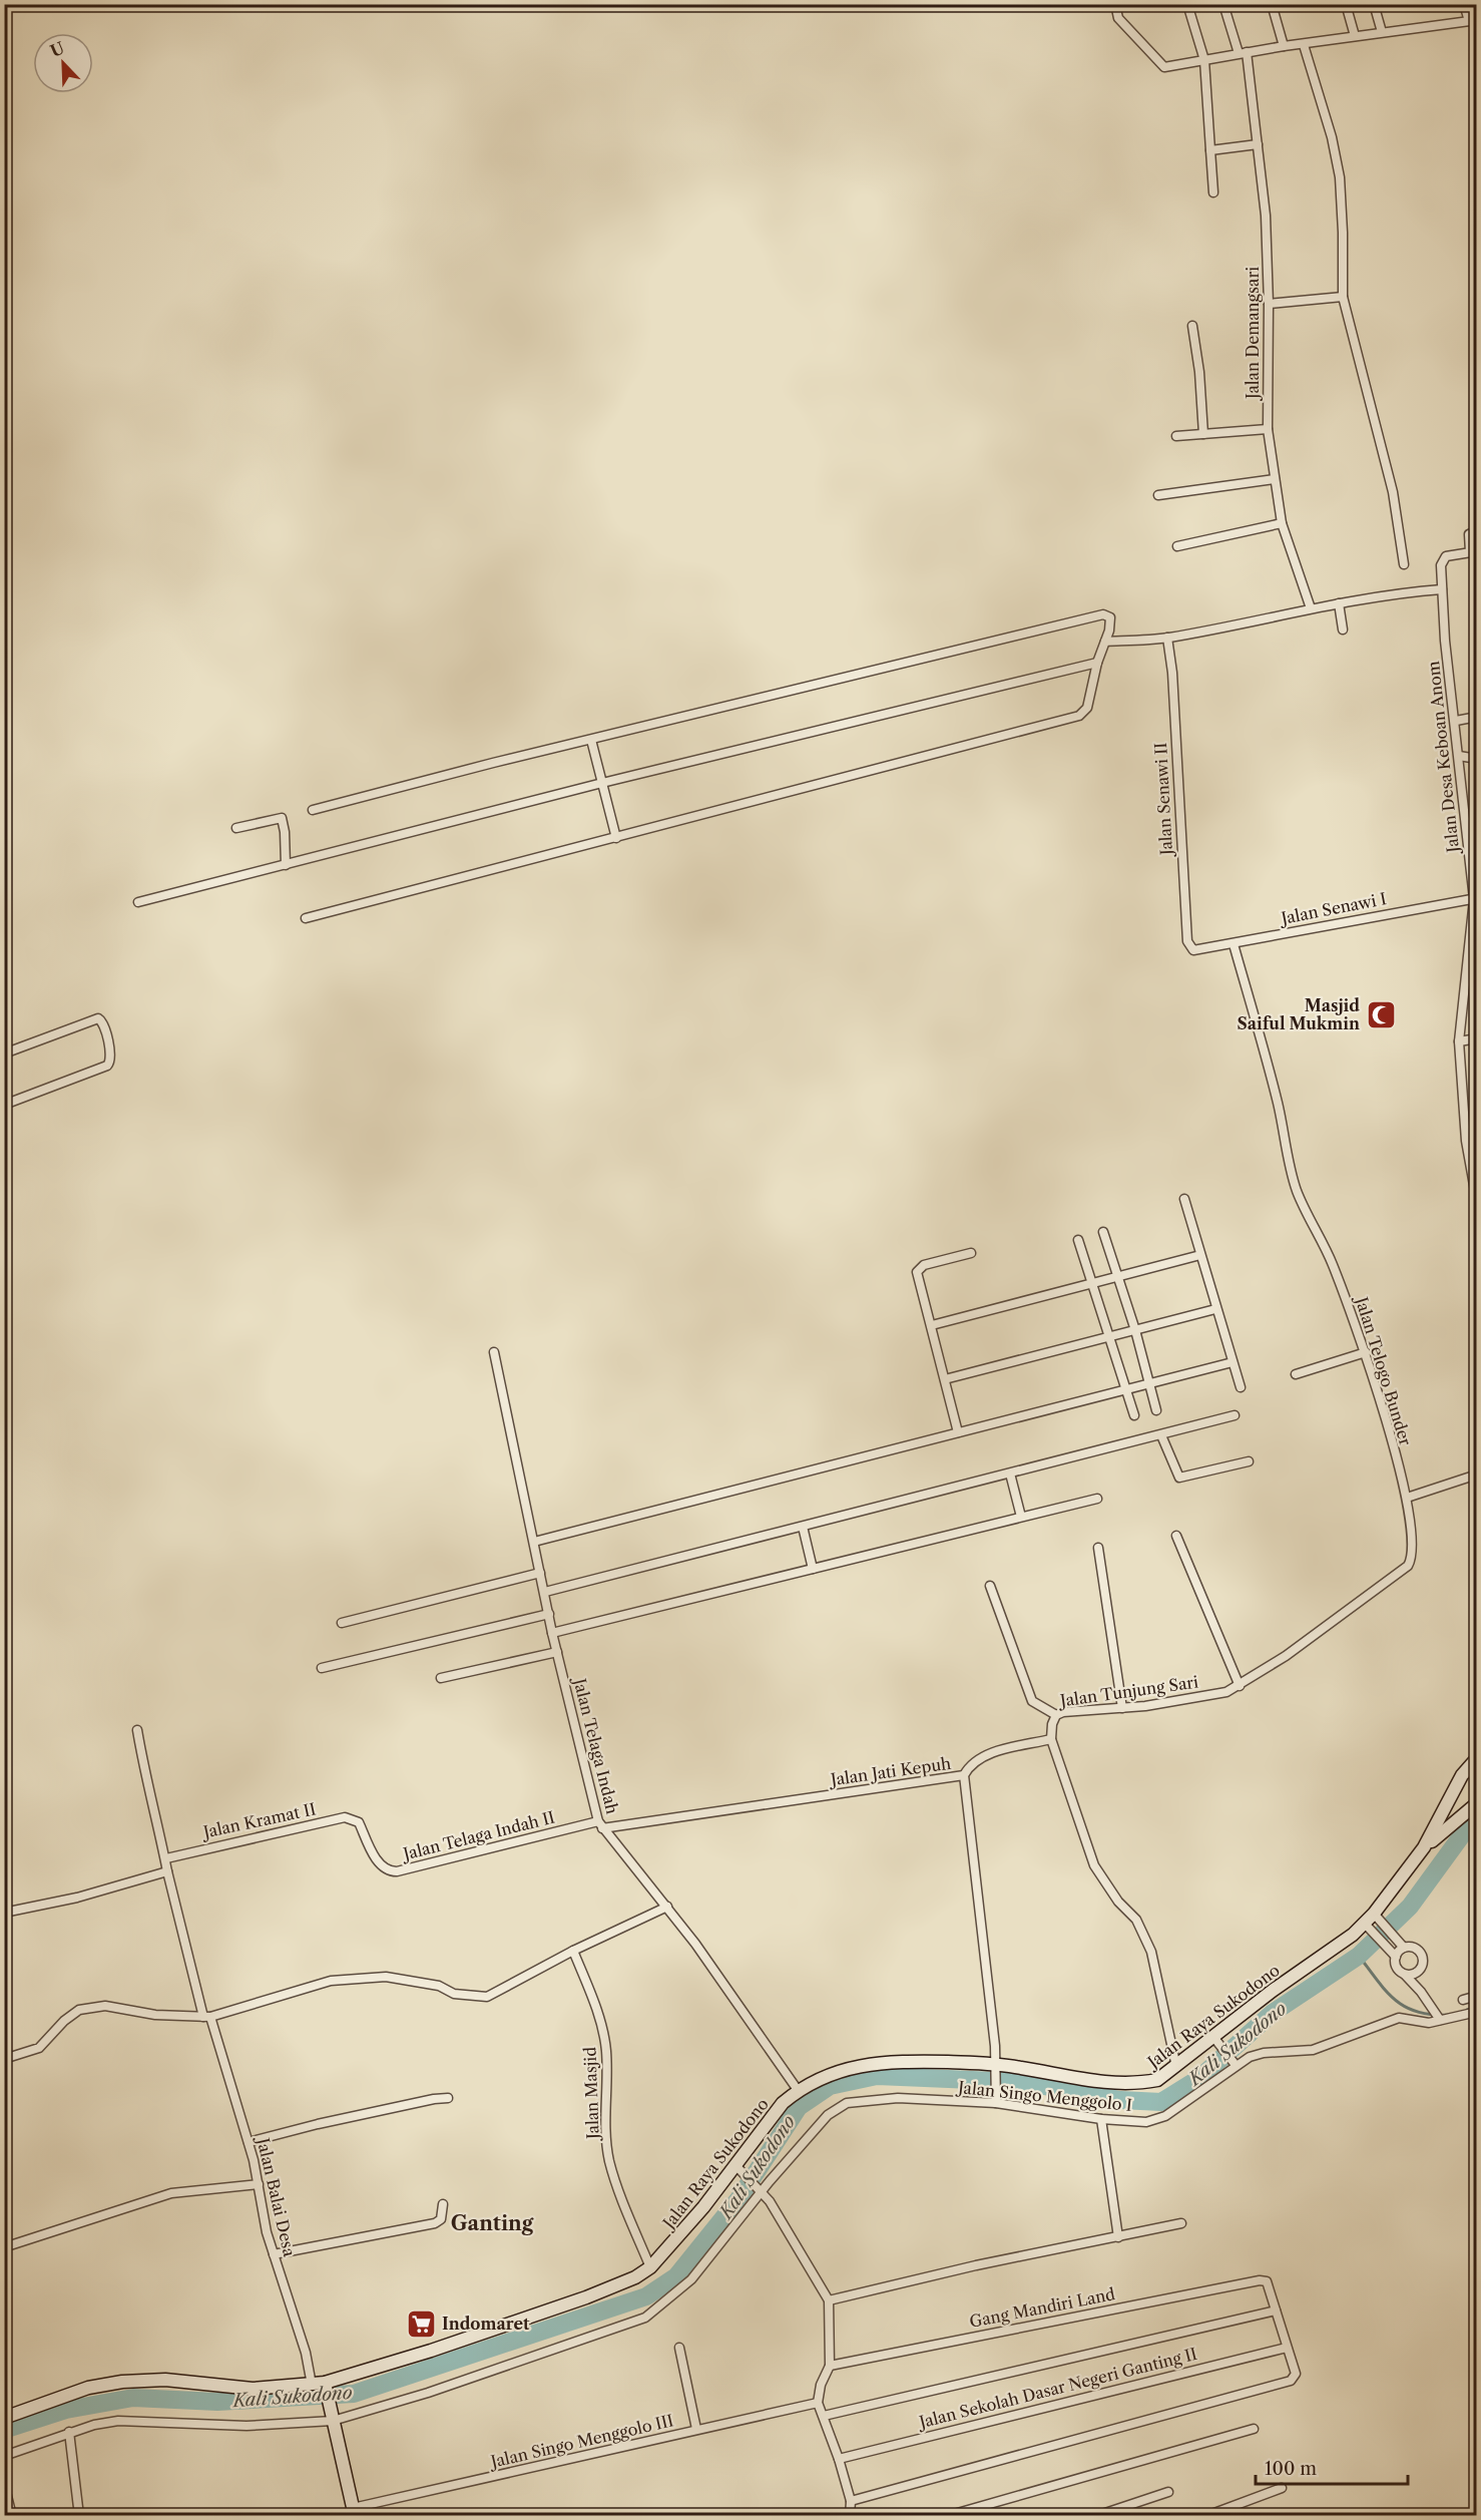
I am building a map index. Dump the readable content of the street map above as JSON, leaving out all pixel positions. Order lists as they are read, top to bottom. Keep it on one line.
{"streets":{"main road":["Jalan Raya Sukodono"],"street":["Jalan Demangsari","Jalan Desa Keboan Anom","Jalan Senawi II","Jalan Senawi I","Jalan Telogo Bunder","Jalan Tunjung Sari","Jalan Telaga Indah","Jalan Jati Kepuh","Jalan Kramat II","Jalan Telaga Indah II","Jalan Masjid","Jalan Singo Menggolo I","Jalan Balai Desa","Gang Mandiri Land","Jalan Sekolah Dasar Negeri Ganting II","Jalan Singo Menggolo III"]},"crossings":[["Jalan Desa Keboan Anom","Jalan Senawi I"],["Jalan Senawi II","Jalan Senawi I"],["Jalan Senawi I","Jalan Telogo Bunder"],["Jalan Telogo Bunder","Jalan Tunjung Sari"],["Jalan Telaga Indah","Jalan Jati Kepuh"],["Jalan Telaga Indah","Jalan Telaga Indah II"],["Jalan Telaga Indah","Jalan Raya Sukodono"],["Jalan Jati Kepuh","Jalan Telaga Indah II"],["Jalan Jati Kepuh","Jalan Raya Sukodono"],["Jalan Jati Kepuh","Jalan Singo Menggolo I"],["Jalan Kramat II","Jalan Telaga Indah II"],["Jalan Kramat II","Jalan Balai Desa"],["Jalan Raya Sukodono","Jalan Masjid"],["Jalan Raya Sukodono","Jalan Balai Desa"]],"districts":["Ganting"],"water":["Kali Sukodono"],"places":{"mosque":["Masjid Saiful Mukmin"],"supermarket":["Indomaret"]},"scale_bar":"100 m","north":"top left"}
